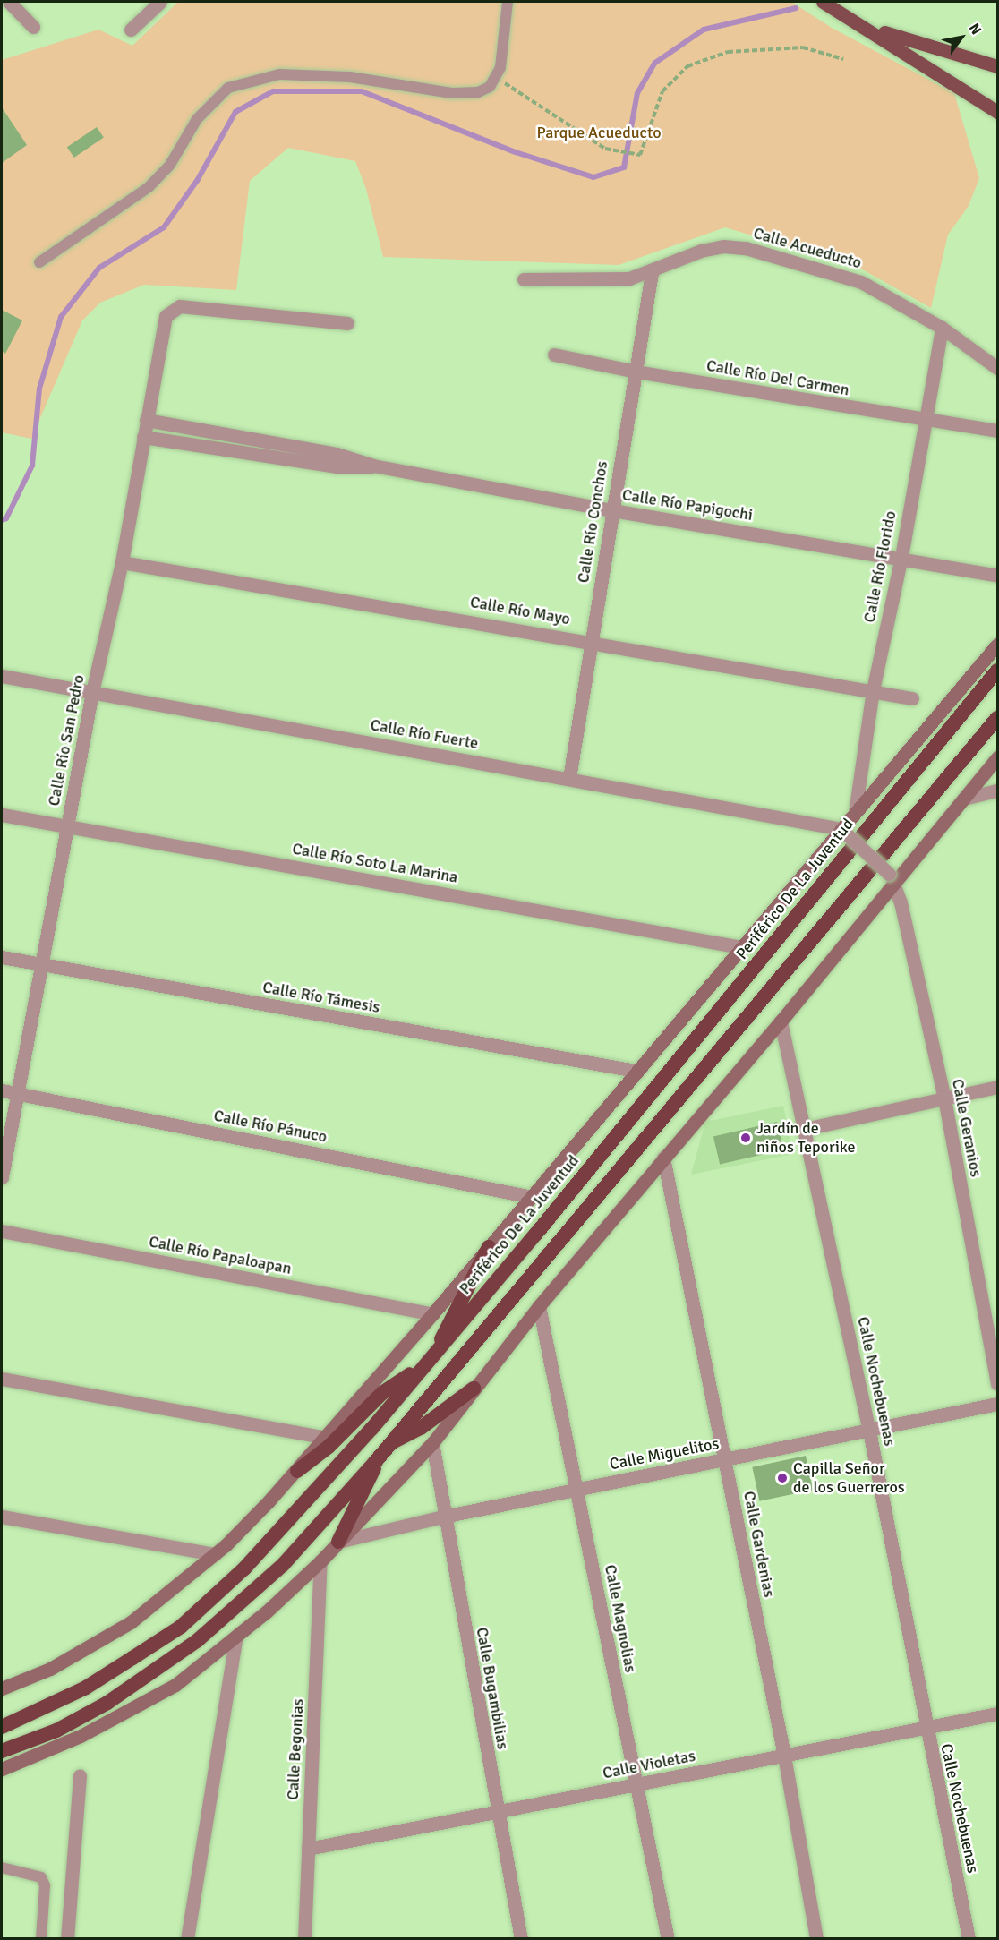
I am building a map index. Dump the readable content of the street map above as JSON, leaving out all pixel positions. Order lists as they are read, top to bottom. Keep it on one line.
{"streets":{"highway":["Periférico De La Juventud"],"street":["Calle Acueducto","Calle Río Del Carmen","Calle Río Papigochi","Calle Río Conchos","Calle Río Florido","Calle Río Mayo","Calle Río Fuerte","Calle Río San Pedro","Calle Río Soto La Marina","Calle Río Támesis","Calle Río Pánuco","Calle Geranios","Calle Río Papaloapan","Calle Nochebuenas","Calle Miguelitos","Calle Gardenias","Calle Magnolias","Calle Bugambilias","Calle Begonias","Calle Violetas"]},"crossings":[["Calle Acueducto","Calle Río Conchos"],["Calle Acueducto","Calle Río Florido"],["Calle Río Del Carmen","Calle Río Conchos"],["Calle Río Del Carmen","Calle Río Florido"],["Calle Río Papigochi","Calle Río Conchos"],["Calle Río Papigochi","Calle Río Florido"],["Calle Río Papigochi","Calle Río San Pedro"],["Calle Río Conchos","Calle Río Mayo"],["Calle Río Conchos","Calle Río Fuerte"],["Calle Río Florido","Calle Río Mayo"],["Calle Río Florido","Periférico De La Juventud"],["Calle Río Mayo","Calle Río San Pedro"],["Calle Río Fuerte","Calle Río San Pedro"],["Calle Río Fuerte","Periférico De La Juventud"],["Calle Río San Pedro","Calle Río Soto La Marina"],["Calle Río San Pedro","Calle Río Támesis"],["Calle Río San Pedro","Calle Río Pánuco"],["Calle Río Soto La Marina","Periférico De La Juventud"],["Periférico De La Juventud","Calle Río Támesis"],["Periférico De La Juventud","Calle Río Pánuco"],["Periférico De La Juventud","Calle Río Papaloapan"],["Calle Nochebuenas","Calle Miguelitos"],["Calle Nochebuenas","Calle Violetas"],["Calle Miguelitos","Calle Gardenias"],["Calle Miguelitos","Calle Magnolias"],["Calle Miguelitos","Calle Bugambilias"],["Calle Gardenias","Calle Violetas"],["Calle Magnolias","Calle Violetas"],["Calle Bugambilias","Calle Violetas"],["Calle Begonias","Calle Violetas"]],"parks":["Parque Acueducto"],"places":["Jardín de niños Teporike","Capilla Señor de los Guerreros"],"north":"top right"}
